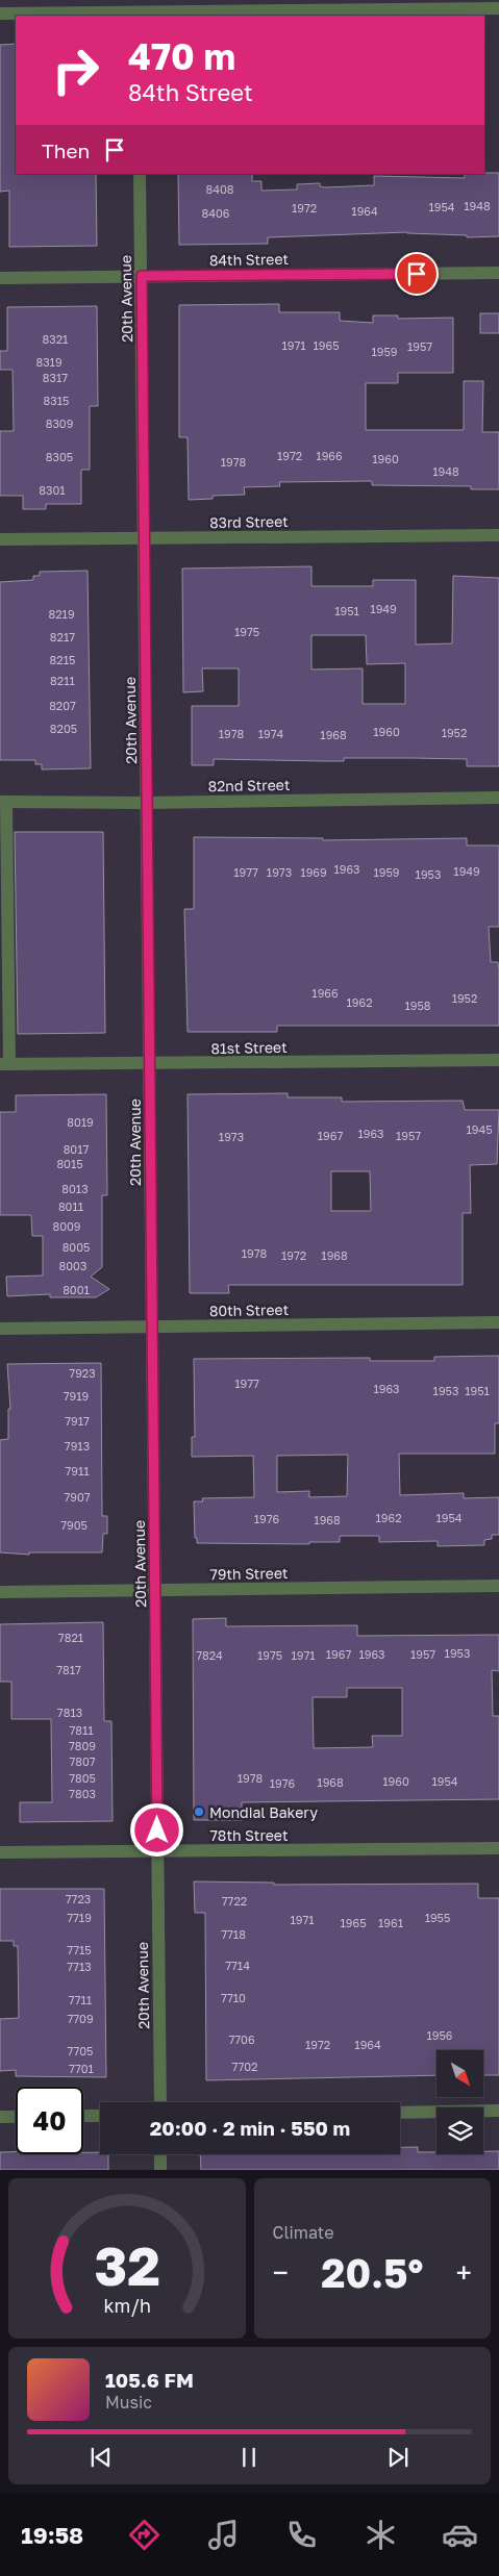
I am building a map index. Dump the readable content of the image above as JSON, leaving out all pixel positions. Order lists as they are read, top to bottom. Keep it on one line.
{"streets":{"street":["84th Street","20th Avenue","83rd Street","82nd Street","81st Street","80th Street","79th Street","78th Street"]},"crossings":[["84th Street","20th Avenue"],["20th Avenue","83rd Street"],["20th Avenue","82nd Street"],["20th Avenue","81st Street"],["20th Avenue","80th Street"],["20th Avenue","79th Street"],["20th Avenue","78th Street"]],"places":["Mondial Bakery"],"house_numbers":["8408","1948","1954","1972","1964","8406","8321","1971","1965","1957","1959","8319","8317","8315","8309","1972","1966","8305","1960","1978","1948","8301","1949","1951","8219","1975","8217","8215","8211","8207","8205","1960","1952","1978","1974","1968","1963","1949","1977","1973","1969","1959","1953","1966","1952","1962","1958","8019","1945","1963","1967","1957","1973","8017","8015","8013","8011","8009","8005","1978","1972","1968","8003","8001","7923","1977","1963","1953","1951","7919","7917","7913","7911","7907","1962","1954","1976","1968","7905","7821","1953","1967","1963","1957","7824","1975","1971","7817","7813","7811","7809","7807","7805","1978","1960","1954","1968","1976","7803","7723","7722","7719","1955","1971","1965","1961","7718","7715","7714","7713","7710","7711","7709","1956","7706","1972","1964","7705","7702","7701"],"north":"bottom right","page":{"turn":["470 m","84th Street"],"then":"Then","limit":"40","trip":"20:00 · 2 min · 550 m","tile":"Climate","heat":["−","20.5°","+"],"song":["105.6 FM","Music"],"tabs":"19:58","gauge":["32","km/h"]}}
